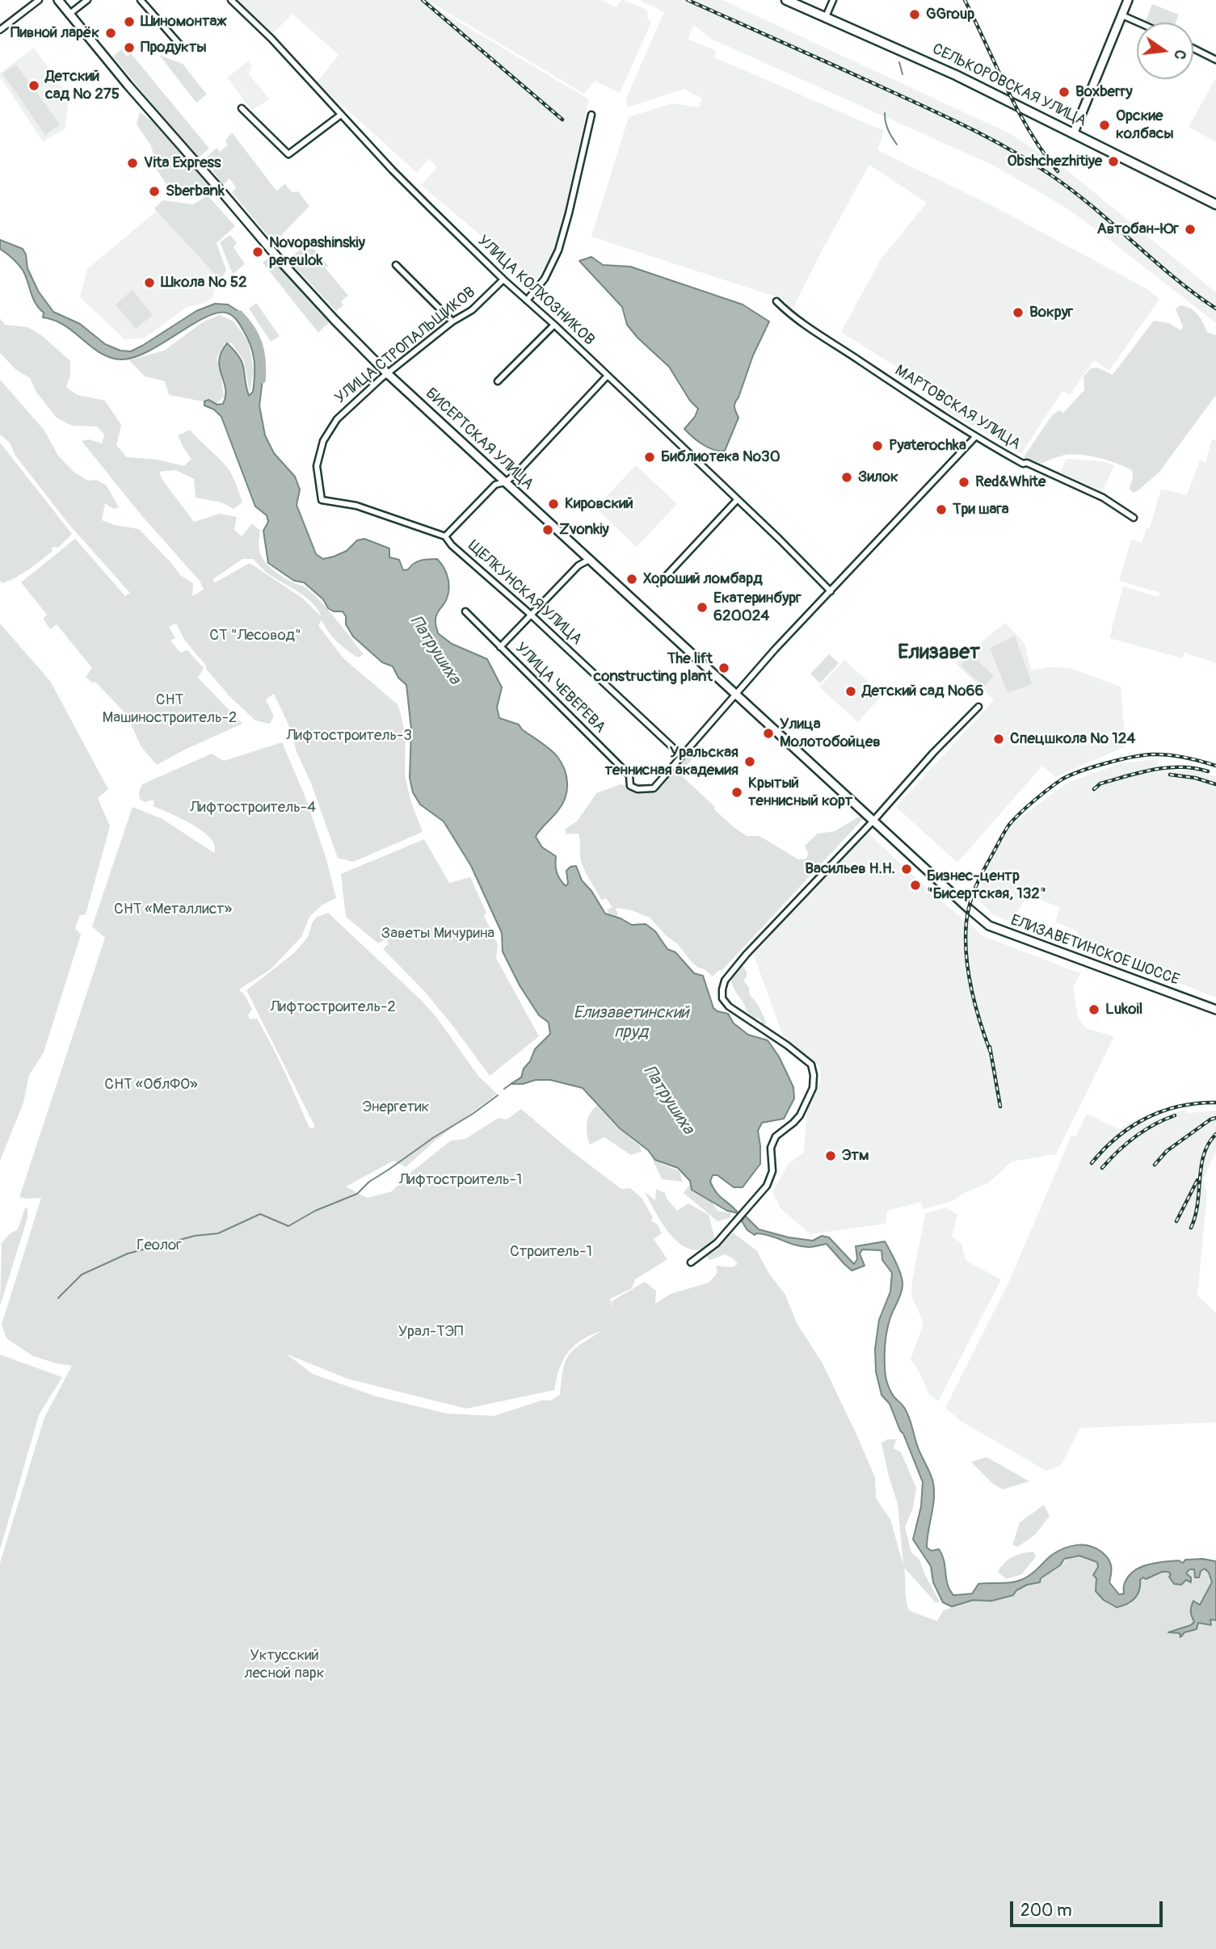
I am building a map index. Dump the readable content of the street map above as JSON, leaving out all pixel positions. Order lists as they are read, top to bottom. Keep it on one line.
{"streets":{"main road":["СЕЛЬКОРОВСКАЯ УЛИЦА","БИСЕРТСКАЯ УЛИЦА","ЕЛИЗАВЕТИНСКОЕ ШОССЕ"],"street":["УЛИЦА КОЛХОЗНИКОВ","УЛИЦА СТРОПАЛЬЩИКОВ","МАРТОВСКАЯ УЛИЦА","ЩЕЛКУНСКАЯ УЛИЦА","УЛИЦА ЧЕВЕРЕВА"]},"crossings":[["УЛИЦА КОЛХОЗНИКОВ","УЛИЦА СТРОПАЛЬЩИКОВ"],["УЛИЦА СТРОПАЛЬЩИКОВ","БИСЕРТСКАЯ УЛИЦА"],["УЛИЦА СТРОПАЛЬЩИКОВ","ЩЕЛКУНСКАЯ УЛИЦА"],["БИСЕРТСКАЯ УЛИЦА","ЕЛИЗАВЕТИНСКОЕ ШОССЕ"],["ЩЕЛКУНСКАЯ УЛИЦА","УЛИЦА ЧЕВЕРЕВА"]],"districts":["Елизавет"],"water":["Патрушиха","Елизаветинский пруд"],"parks":["СТ \"Лесовод\"","СНТ Машиностроитель-2","Лифтостроитель-3","Лифтостроитель-4","СНТ «Металлист»","Заветы Мичурина","Лифтостроитель-2","СНТ «ОблФО»","Энергетик","Лифтостроитель-1","Геолог","Строитель-1","Урал-ТЭП","Уктусский лесной парк"],"places":["GGroup","Шиномонтаж","Пивной ларёк","Продукты","Детский сад № 275","Boxberry","Орские колбасы","Obshchezhitiye","Vita Express","Sberbank","Автобан-Юг","Novopashinskiy pereulok","Школа № 52","Вокруг","Pyaterochka","Библиотека №30","Зилок","Red&White","Кировский","Три шага","Zvonkiy","Хороший ломбард","Екатеринбург 620024","The lift constructing plant","Детский сад №66","Улица Молотобойцев","Спецшкола № 124","Уральская теннисная академия","Крытый теннисный корт","Васильев Н.Н.","Бизнес-центр \"Бисертская, 132\"","Lukoil","Этм"],"scale_bar":"200 m","north":"right"}
